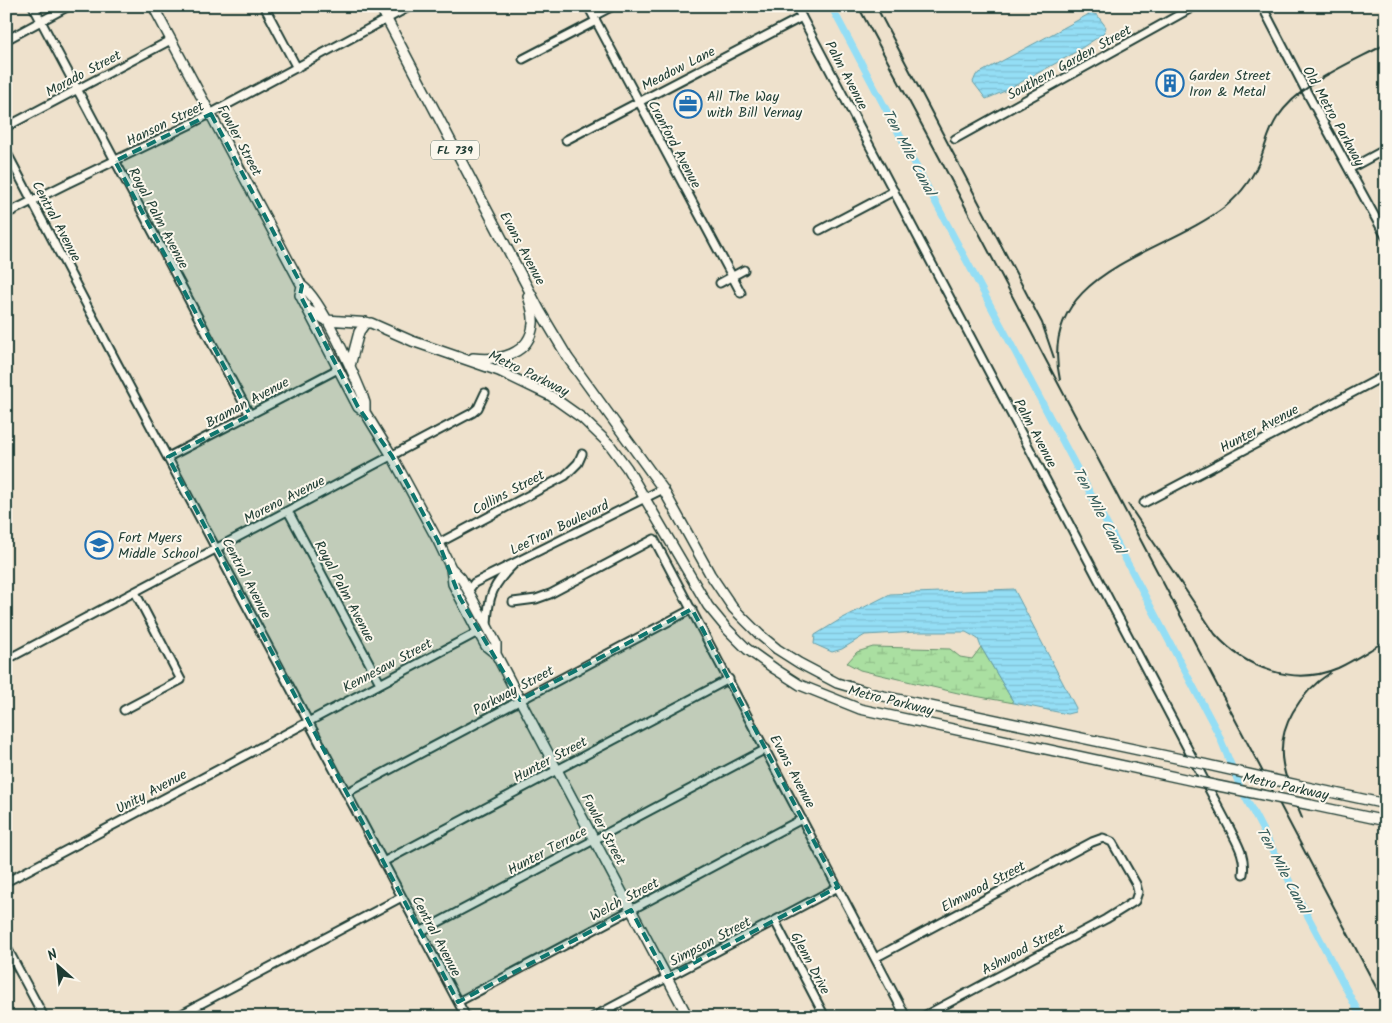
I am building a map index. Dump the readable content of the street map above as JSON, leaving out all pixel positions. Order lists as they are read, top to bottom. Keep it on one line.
{"streets":{"main road":["Fowler Street","FL 739","Evans Avenue","Metro Parkway"],"street":["Southern Garden Street","Meadow Lane","Morado Street","Palm Avenue","Old Metro Parkway","Hanson Street","Cranford Avenue","Royal Palm Avenue","Central Avenue","Braman Avenue","Hunter Avenue","Collins Street","Moreno Avenue","LeeTran Boulevard","Kennesaw Street","Parkway Street","Hunter Street","Unity Avenue","Hunter Terrace","Elmwood Street","Welch Street","Simpson Street","Ashwood Street","Glenn Drive"]},"crossings":[["Meadow Lane","Palm Avenue"],["Meadow Lane","Cranford Avenue"],["Morado Street","Fowler Street"],["Morado Street","Royal Palm Avenue"],["Hanson Street","Fowler Street"],["Hanson Street","Royal Palm Avenue"],["Hanson Street","Central Avenue"],["Hanson Street","Evans Avenue"],["Fowler Street","Metro Parkway"],["Fowler Street","Braman Avenue"],["Fowler Street","Collins Street"],["Fowler Street","Moreno Avenue"],["Fowler Street","LeeTran Boulevard"],["Fowler Street","Kennesaw Street"],["Fowler Street","Parkway Street"],["Fowler Street","Hunter Street"],["Fowler Street","Hunter Terrace"],["Fowler Street","Welch Street"],["Fowler Street","Simpson Street"],["Royal Palm Avenue","Braman Avenue"],["Royal Palm Avenue","Moreno Avenue"],["Royal Palm Avenue","Kennesaw Street"],["Central Avenue","Braman Avenue"],["Central Avenue","Moreno Avenue"],["Central Avenue","Kennesaw Street"],["Central Avenue","Parkway Street"],["Central Avenue","Hunter Street"],["Central Avenue","Unity Avenue"],["Central Avenue","Hunter Terrace"],["Central Avenue","Welch Street"],["Evans Avenue","Metro Parkway"],["Evans Avenue","LeeTran Boulevard"],["Evans Avenue","Parkway Street"],["Evans Avenue","Hunter Street"],["Evans Avenue","Hunter Terrace"],["Evans Avenue","Elmwood Street"],["Evans Avenue","Welch Street"],["Evans Avenue","Simpson Street"],["Metro Parkway","LeeTran Boulevard"],["Kennesaw Street","Unity Avenue"],["Elmwood Street","Ashwood Street"],["Simpson Street","Glenn Drive"]],"water":["Ten Mile Canal"],"places":{"building":["Garden Street Iron & Metal"],"office":["All The Way with Bill Vernay"],"school or university":["Fort Myers Middle School"]},"north":"top left"}
